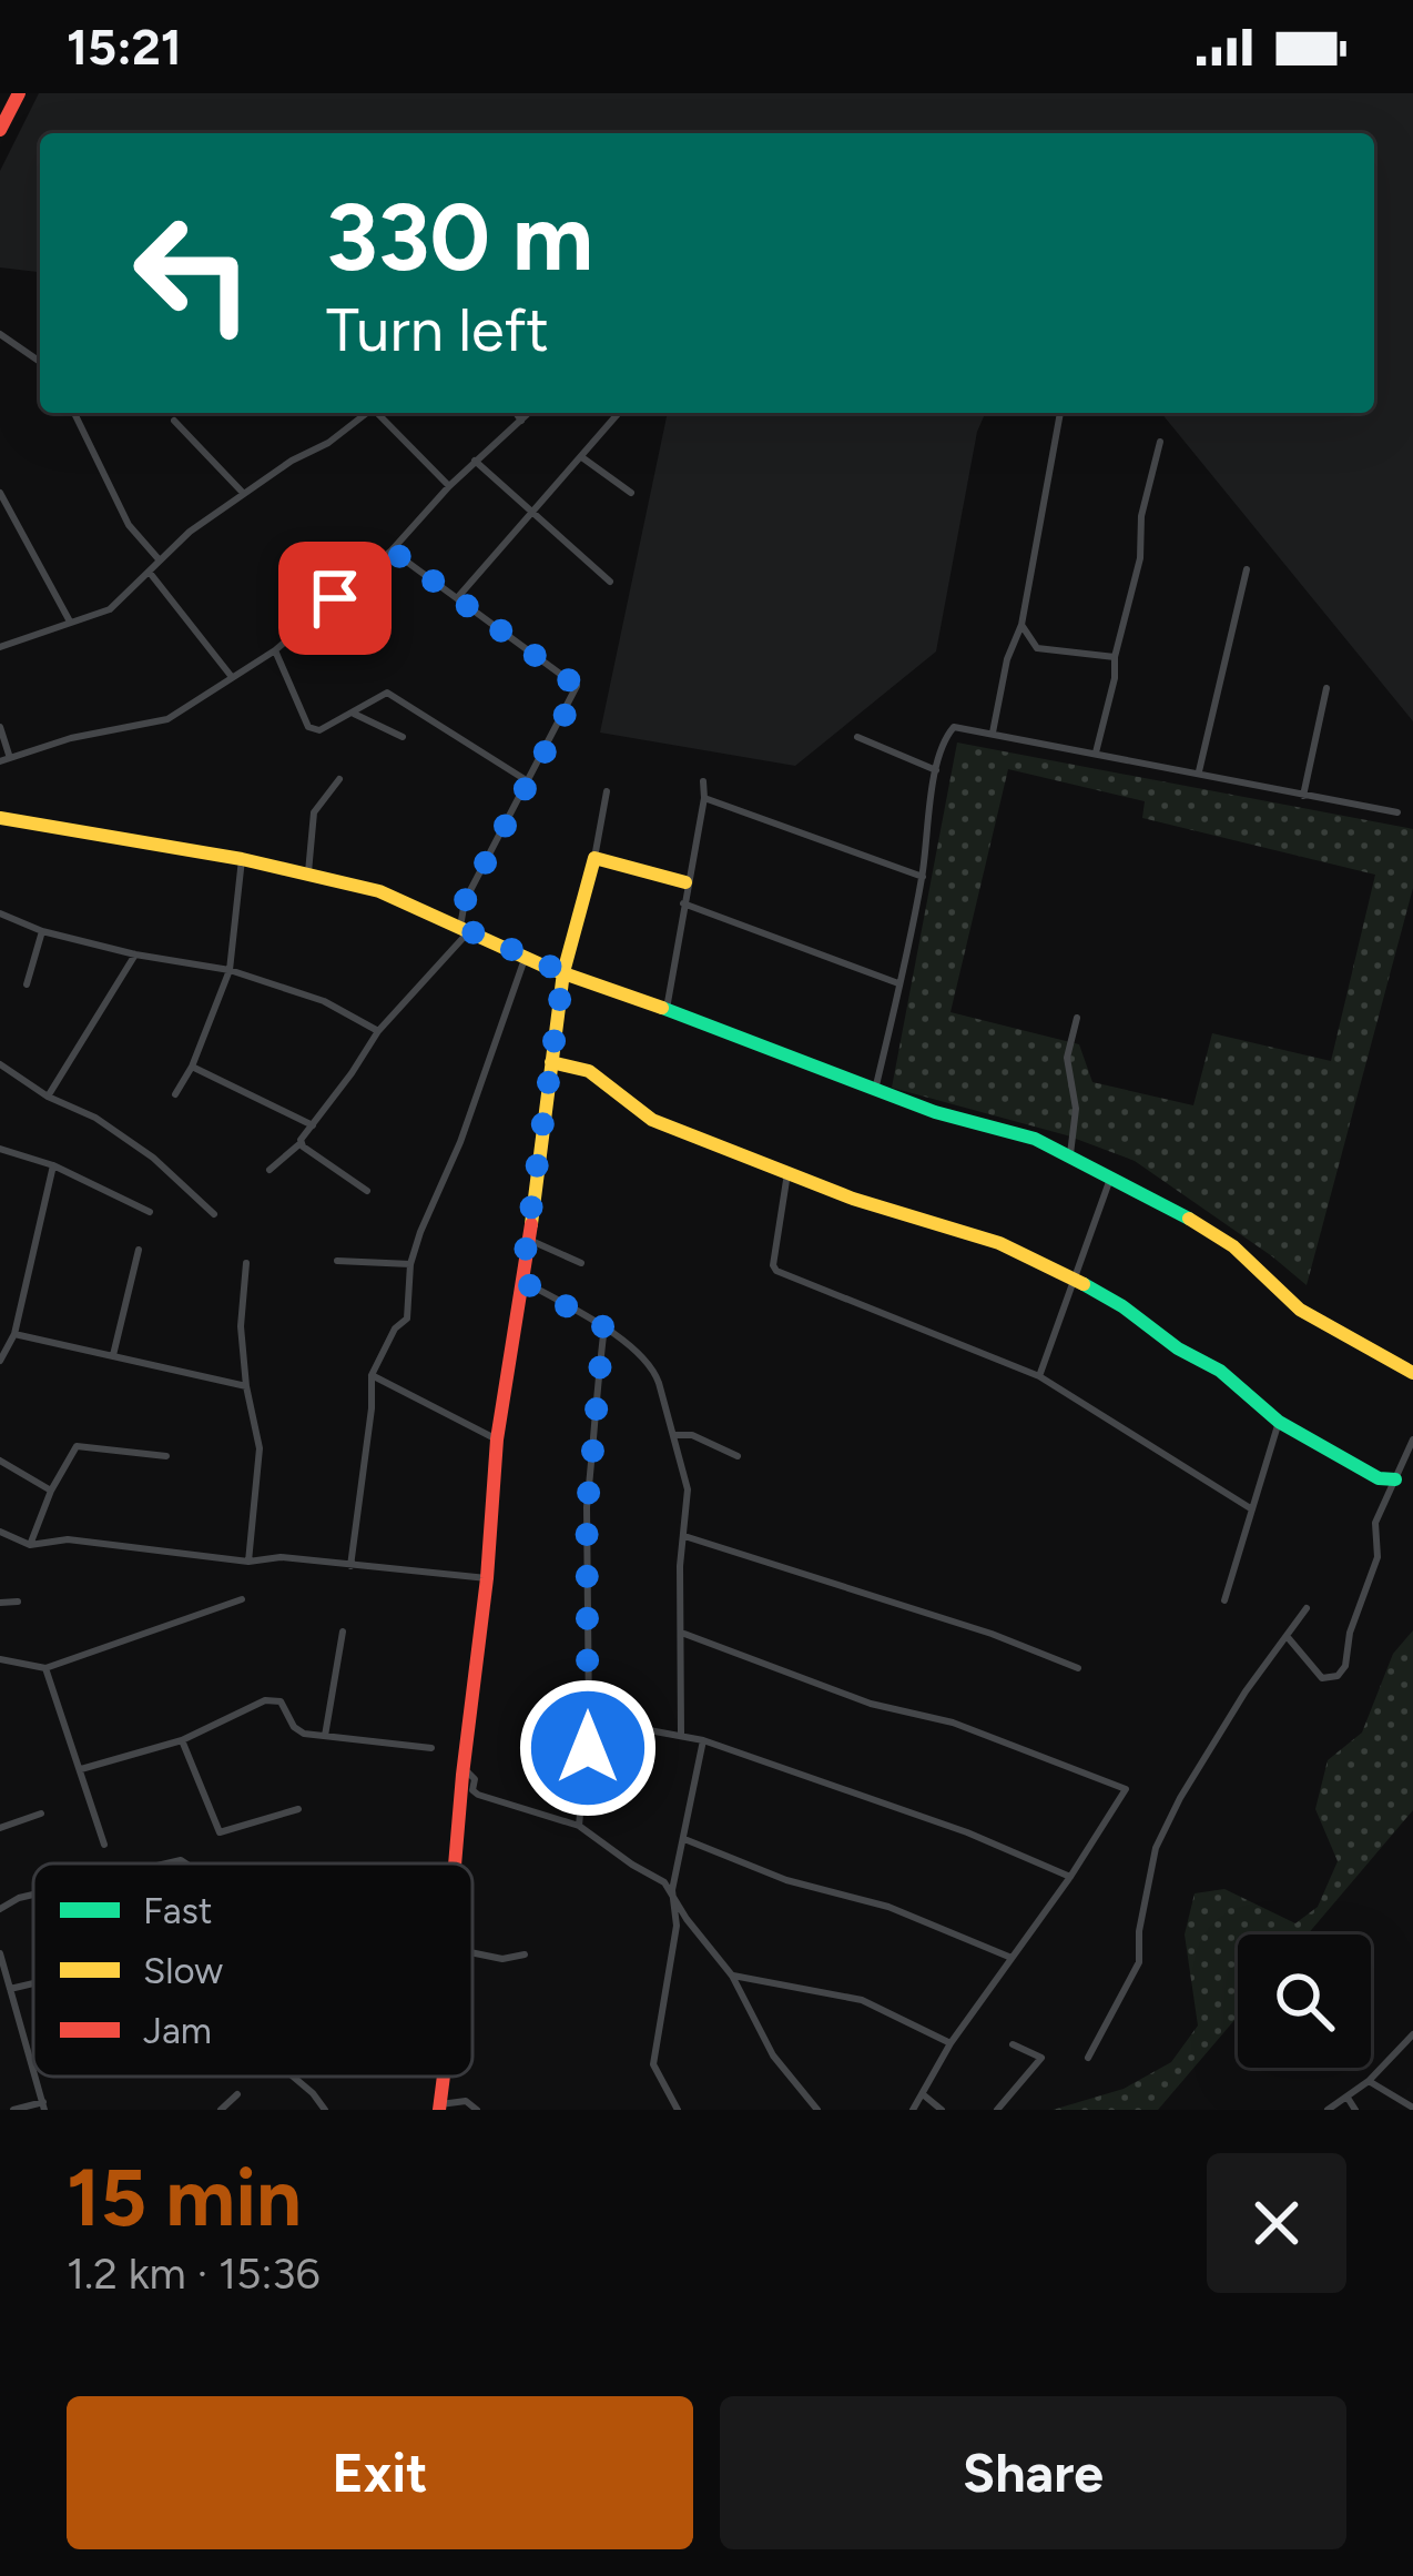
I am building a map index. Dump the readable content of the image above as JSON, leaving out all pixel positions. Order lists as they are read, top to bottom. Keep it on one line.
{"legend":["Fast","Slow","Jam"],"page":{"status":"15:21","turn":["330 m","Turn left"],"heading":["15 min","1.2 km · 15:36"],"buttons":["Exit","Share"]}}
